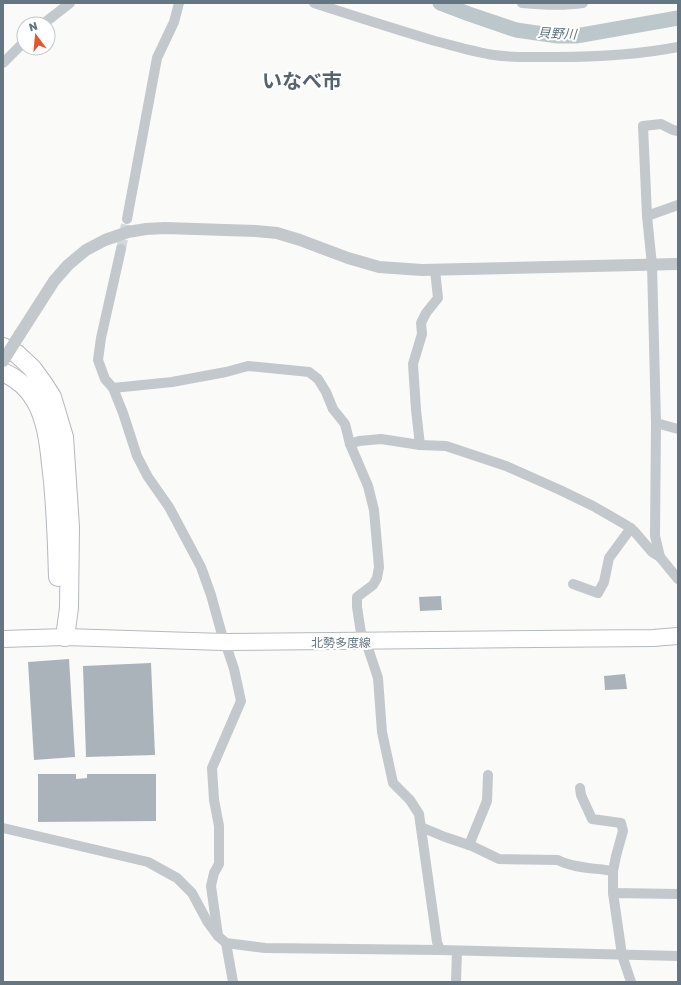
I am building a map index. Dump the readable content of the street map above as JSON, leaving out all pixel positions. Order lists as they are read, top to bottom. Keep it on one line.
{"streets":{"main road":["北勢多度線"]},"districts":["いなべ市"],"water":["貝野川"],"north":"top"}
